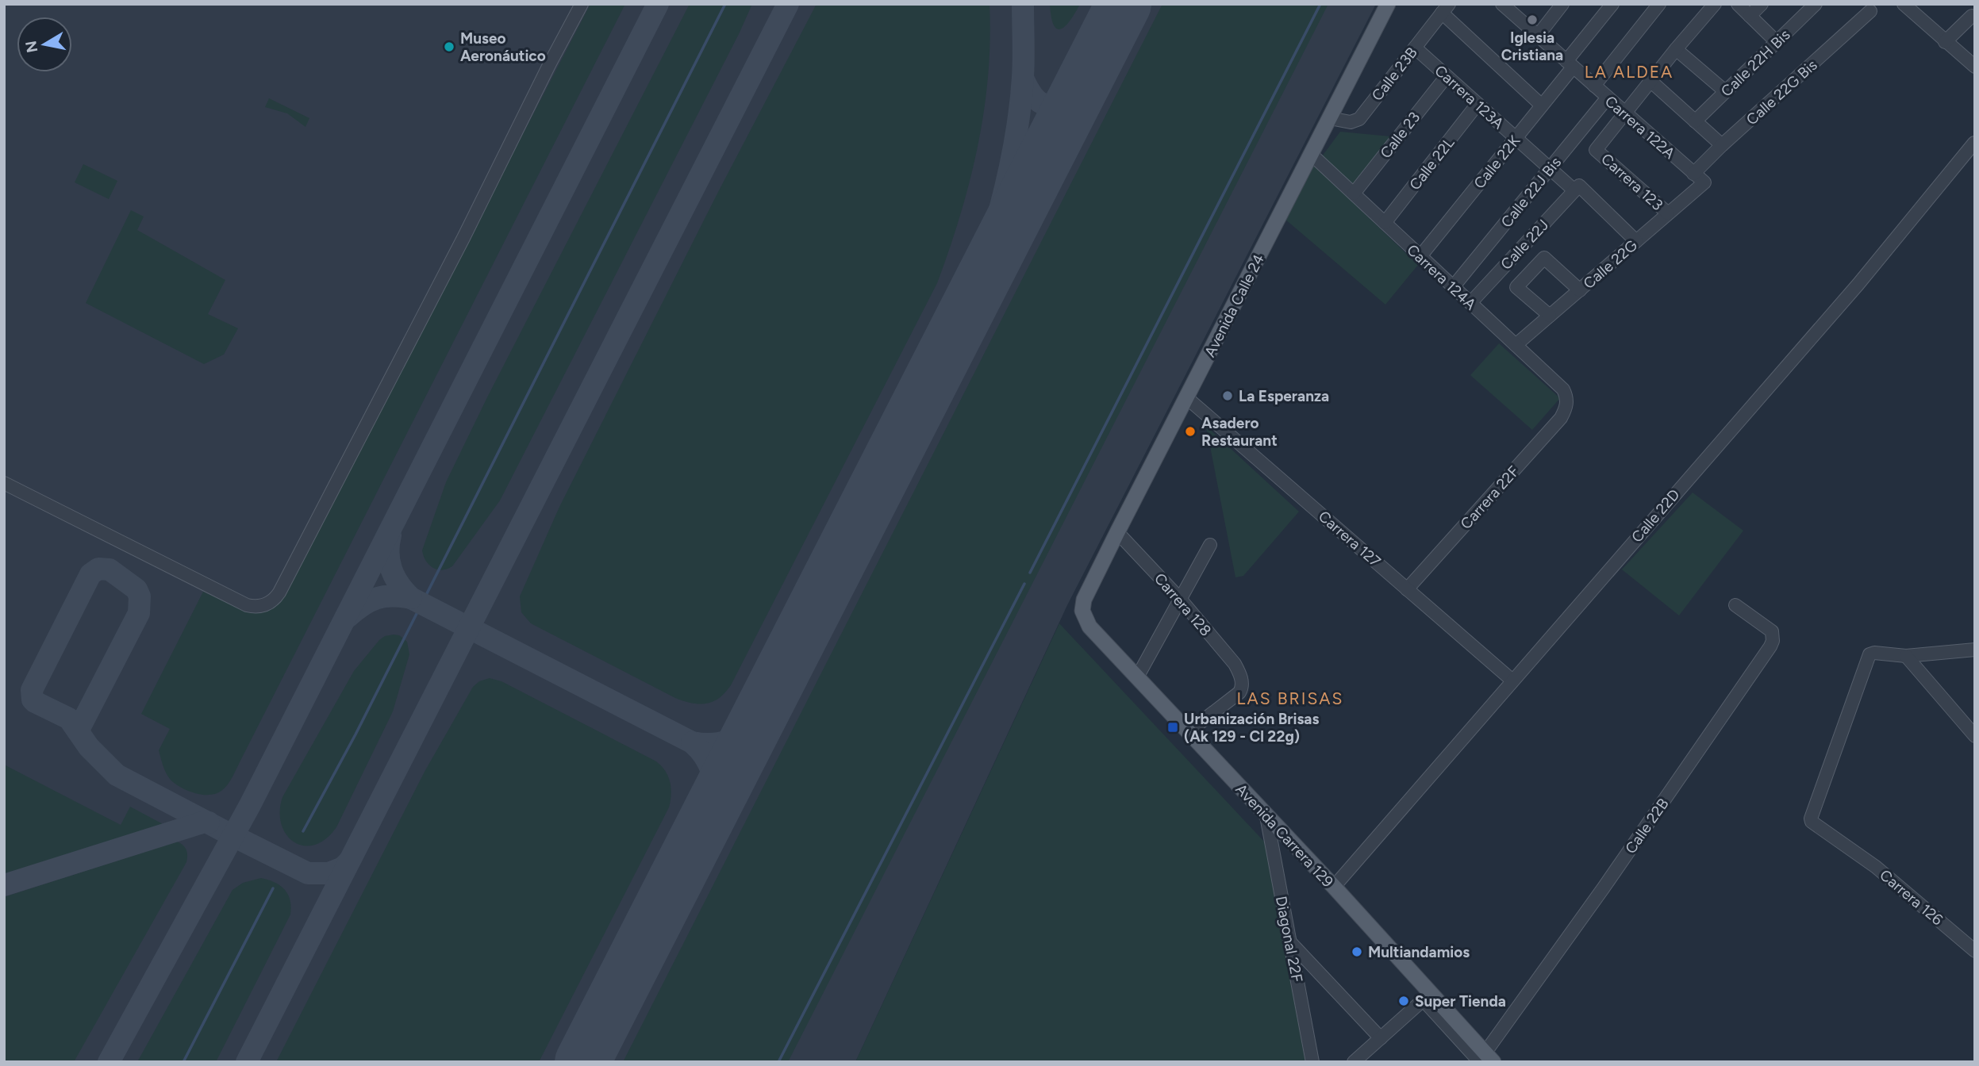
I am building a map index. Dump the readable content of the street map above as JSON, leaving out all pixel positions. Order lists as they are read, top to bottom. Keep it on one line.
{"streets":{"main road":["Avenida Calle 24","Avenida Carrera 129"],"street":["Calle 22H Bis","Calle 23B","Calle 22G Bis","Carrera 123A","Carrera 122A","Calle 23","Calle 22K","Calle 22L","Carrera 123","Calle 22J Bis","Calle 22J","Calle 22G","Carrera 124A","Carrera 22F","Calle 22D","Carrera 127","Carrera 128","Calle 22B","Carrera 126","Diagonal 22F"]},"crossings":[["Calle 23B","Carrera 123A"],["Calle 23B","Avenida Calle 24"],["Calle 22G Bis","Carrera 122A"],["Carrera 123A","Calle 23"],["Carrera 123A","Calle 22K"],["Carrera 123A","Calle 22L"],["Carrera 123A","Calle 22J Bis"],["Carrera 123A","Calle 22J"],["Carrera 123A","Calle 22G"],["Carrera 122A","Calle 22K"],["Carrera 122A","Carrera 123"],["Carrera 122A","Calle 22J Bis"],["Carrera 122A","Calle 22G"],["Calle 23","Carrera 124A"],["Calle 22K","Carrera 124A"],["Calle 22L","Carrera 124A"],["Carrera 123","Calle 22G"],["Calle 22J Bis","Carrera 124A"],["Calle 22J","Carrera 124A"],["Calle 22G","Carrera 124A"],["Carrera 124A","Avenida Calle 24"],["Carrera 124A","Carrera 22F"],["Avenida Calle 24","Carrera 127"],["Avenida Calle 24","Carrera 128"],["Avenida Calle 24","Avenida Carrera 129"],["Carrera 22F","Carrera 127"],["Calle 22D","Carrera 127"],["Calle 22D","Avenida Carrera 129"],["Carrera 128","Avenida Carrera 129"],["Calle 22B","Avenida Carrera 129"],["Avenida Carrera 129","Diagonal 22F"]],"districts":["LA ALDEA","LAS BRISAS"],"places":{"other":["Iglesia Cristiana","Museo Aeronáutico","La Esperanza","Asadero Restaurant","Multiandamios","Super Tienda"],"transit":["Urbanización Brisas (Ak 129 - Cl 22g)"]},"north":"left"}
